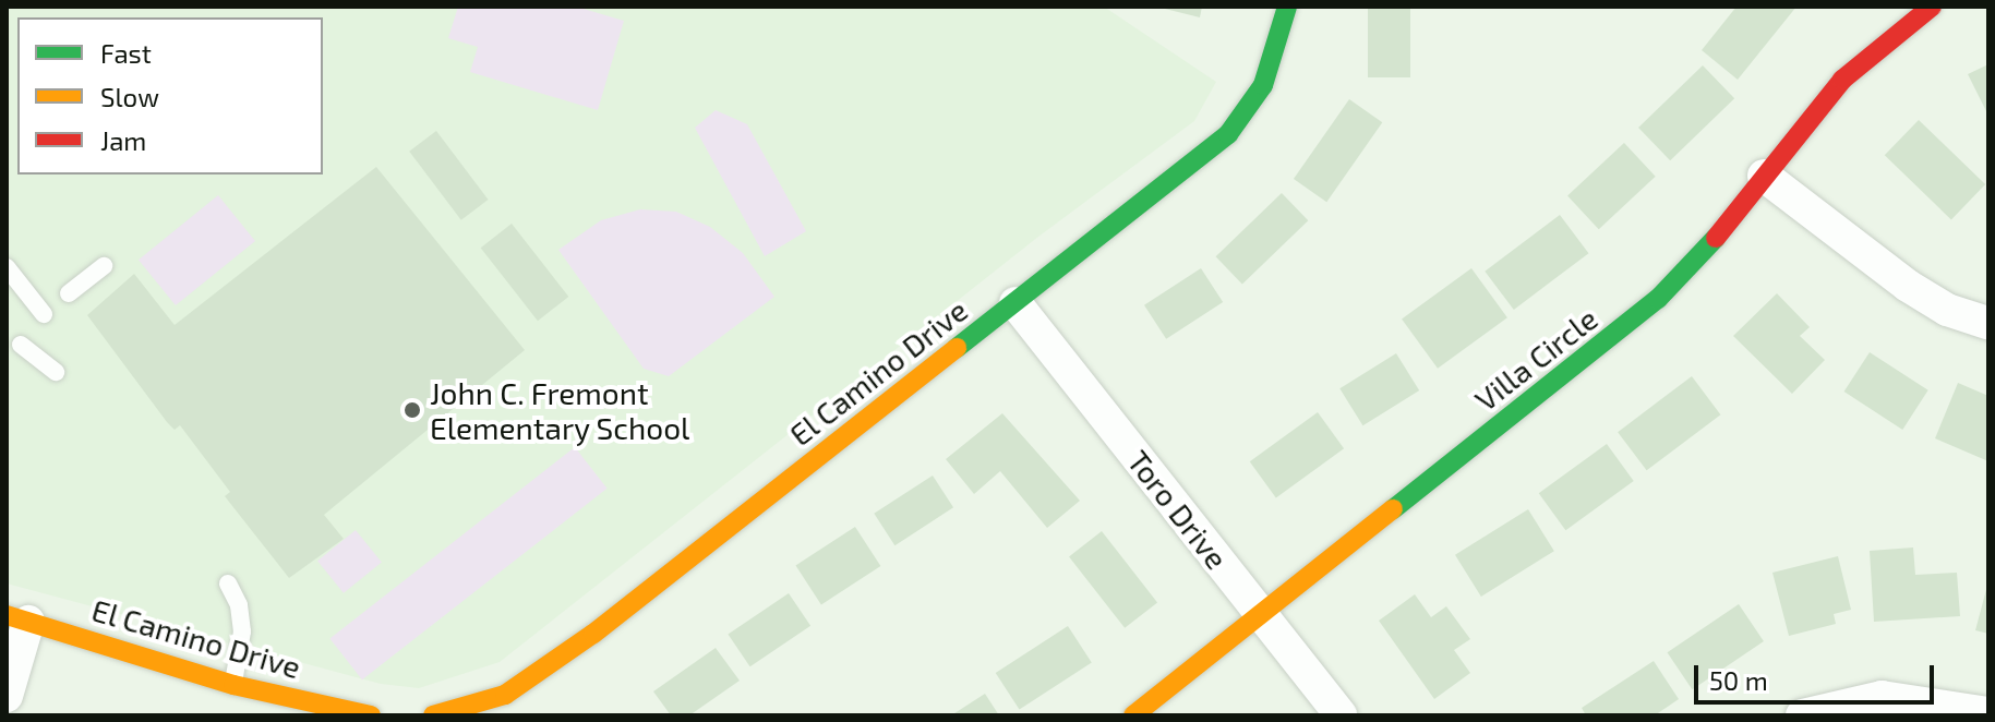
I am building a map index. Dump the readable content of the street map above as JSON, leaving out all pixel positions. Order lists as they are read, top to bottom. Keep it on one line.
{"streets":{"street":["Villa Circle","El Camino Drive","Toro Drive"]},"crossings":[["Villa Circle","Toro Drive"],["El Camino Drive","Toro Drive"]],"places":["John C. Fremont Elementary School"],"legend":["Fast","Slow","Jam"],"scale_bar":"50 m"}
